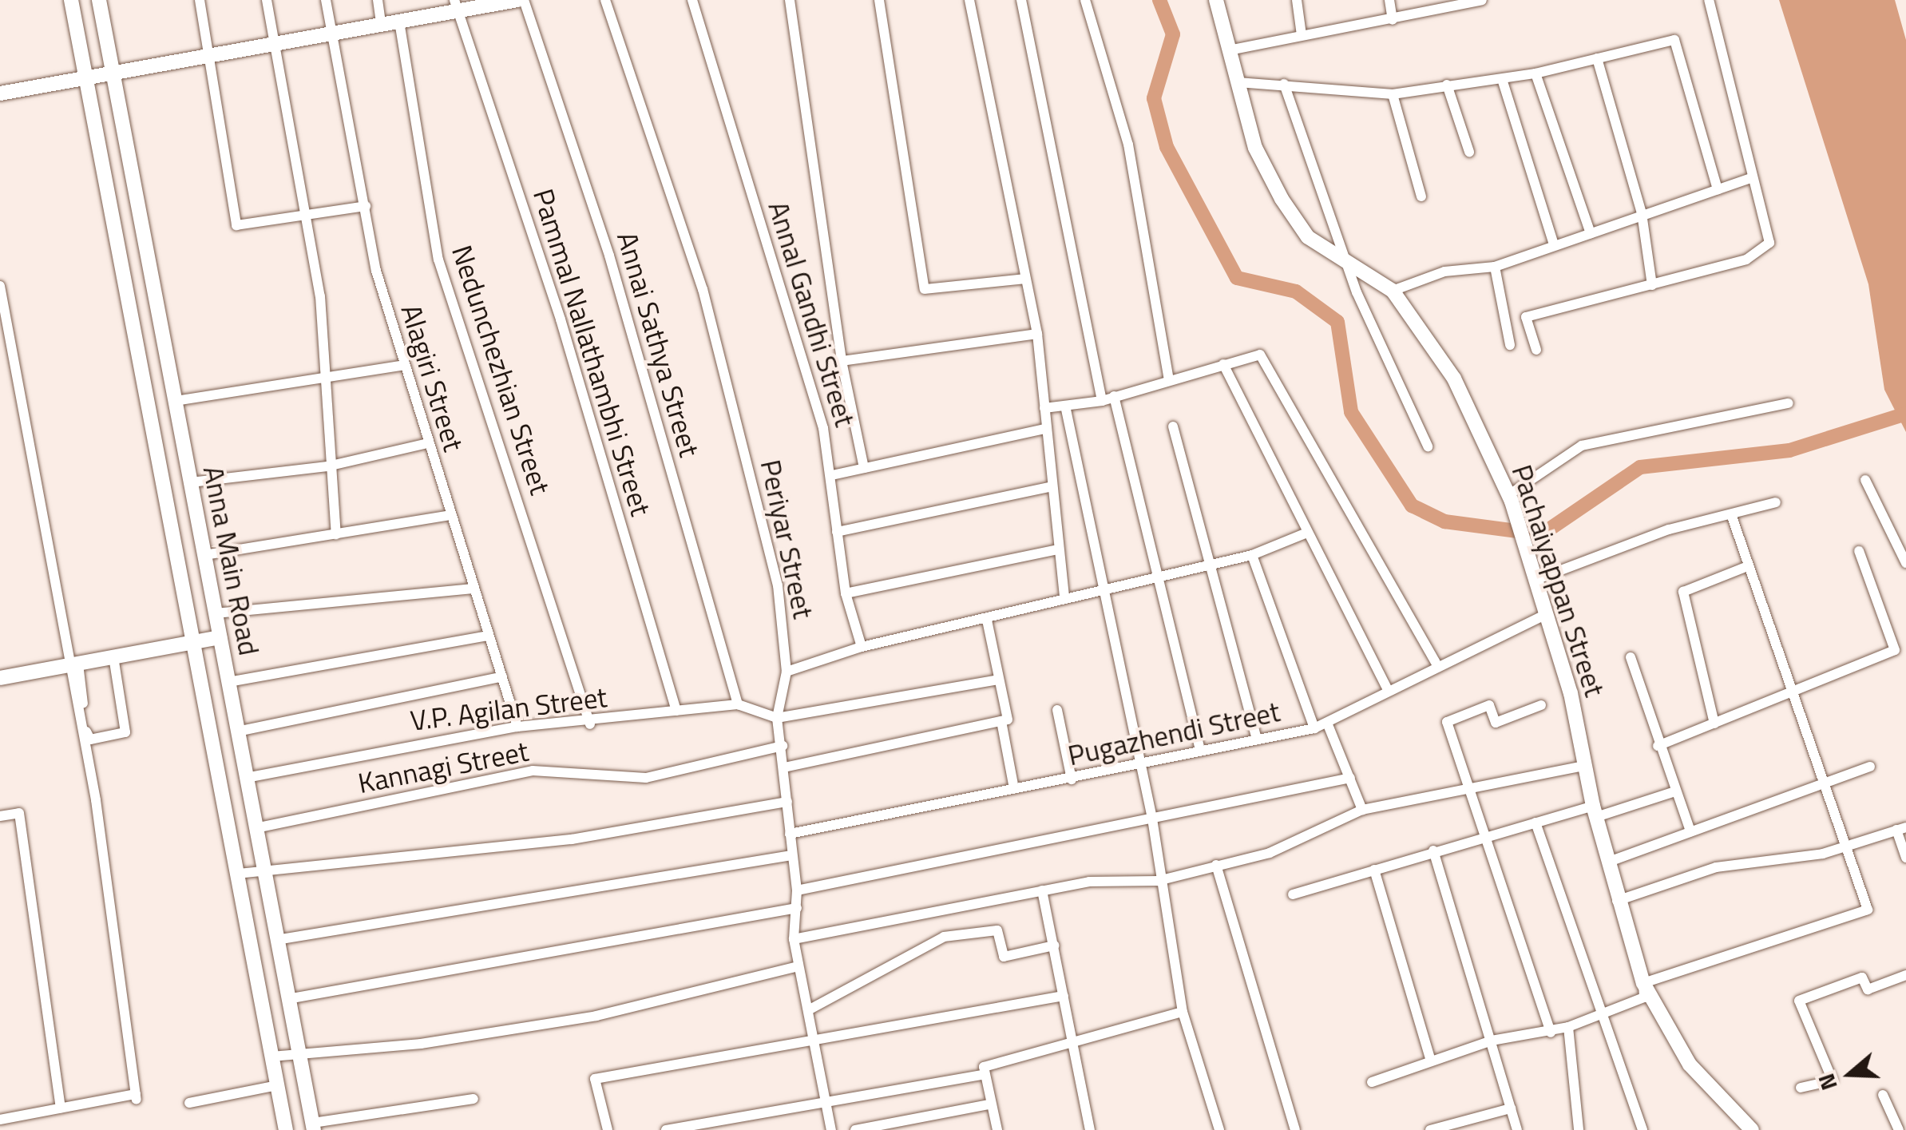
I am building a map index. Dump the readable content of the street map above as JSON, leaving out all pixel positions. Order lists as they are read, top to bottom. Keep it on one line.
{"streets":{"main road":["Anna Main Road","Pachaiyappan Street"],"street":["Annal Gandhi Street","Annai Sathya Street","Pammal Nallathambhi Street","Nedunchezhian Street","Alagiri Street","Periyar Street","V.P. Agilan Street","Pugazhendi Street","Kannagi Street"]},"crossings":[["Annai Sathya Street","V.P. Agilan Street"],["Pammal Nallathambhi Street","V.P. Agilan Street"],["Nedunchezhian Street","V.P. Agilan Street"],["Alagiri Street","V.P. Agilan Street"],["Periyar Street","V.P. Agilan Street"],["Periyar Street","Pugazhendi Street"],["Periyar Street","Kannagi Street"],["Anna Main Road","V.P. Agilan Street"],["Anna Main Road","Kannagi Street"],["Pachaiyappan Street","Pugazhendi Street"]],"north":"left"}
